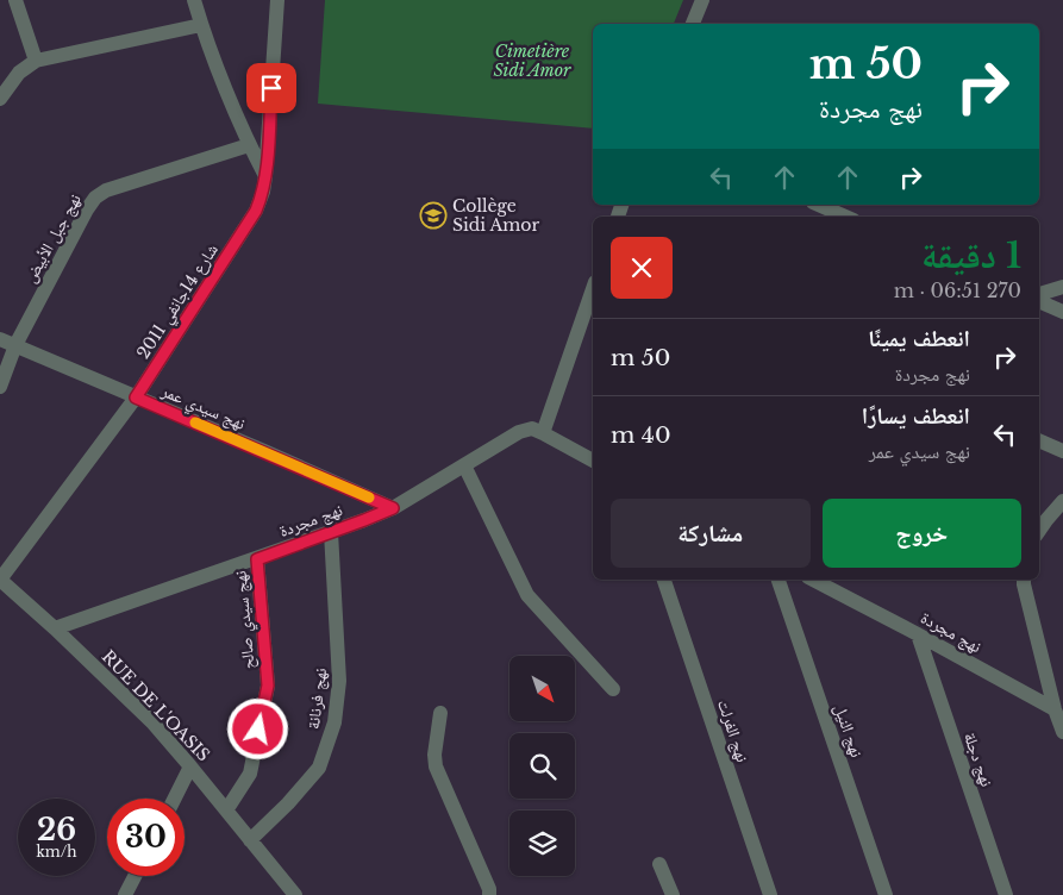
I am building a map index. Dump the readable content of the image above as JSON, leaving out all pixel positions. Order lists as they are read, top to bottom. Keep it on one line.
{"streets":{"street":["نهج جبل الأبيض","شارع 14جانفي 2011","نهج سيدي عمر","نهج مجردة","نهج سيدي صالح","نهج فرنانة","RUE DE L'OASIS","نهج الفرلت","نهج النيل","نهج دجلة"]},"crossings":[["نهج جبل الأبيض","نهج سيدي عمر"],["شارع 14جانفي 2011","نهج سيدي عمر"],["شارع 14جانفي 2011","RUE DE L'OASIS"],["نهج سيدي عمر","نهج مجردة"],["نهج مجردة","نهج سيدي صالح"],["نهج مجردة","نهج فرنانة"],["نهج مجردة","RUE DE L'OASIS"],["نهج مجردة","نهج دجلة"],["نهج سيدي صالح","RUE DE L'OASIS"],["نهج فرنانة","RUE DE L'OASIS"]],"parks":["Cimetière Sidi Amor"],"places":{"school or university":["Collège Sidi Amor"]},"north":"bottom right","page":{"turn":["50 m","نهج مجردة"],"heading":["1 دقيقة","270 m · 06:51"],"list":[{"name":"انعطف يمينًا","note":"نهج مجردة","value":"50 m"},{"name":"انعطف يسارًا","note":"نهج سيدي عمر","value":"40 m"}],"buttons":["خروج","مشاركة"],"speed":"26 km/h","limit":"30"}}
